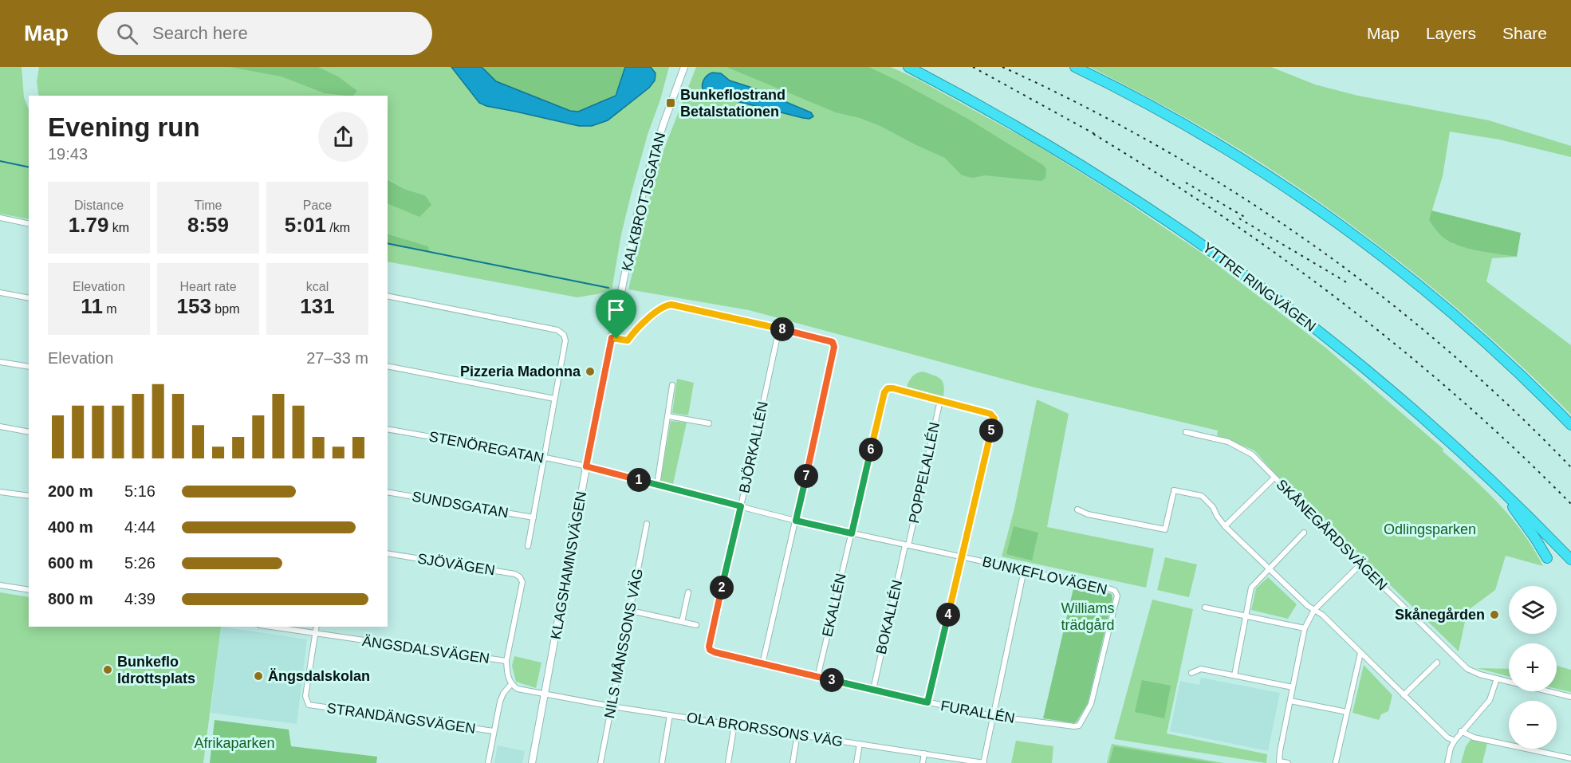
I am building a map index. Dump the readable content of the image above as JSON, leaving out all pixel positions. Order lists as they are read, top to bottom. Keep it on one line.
{"streets":{"highway":["YTTRE RINGVÄGEN"],"street":["KALKBROTTSGATAN","STENÖREGATAN","BJÖRKALLÉN","POPPELALLÉN","SUNDSGATAN","SKÅNEGÅRDSVÄGEN","SJÖVÄGEN","KLAGSHAMNSVÄGEN","BUNKEFLOVÄGEN","EKALLÉN","BOKALLÉN","NILS MÅNSSONS VÄG","ÄNGSDALSVÄGEN","FURALLÉN","STRANDÄNGSVÄGEN","OLA BRORSSONS VÄG"]},"crossings":[["KALKBROTTSGATAN","KLAGSHAMNSVÄGEN"],["STENÖREGATAN","KLAGSHAMNSVÄGEN"],["STENÖREGATAN","BUNKEFLOVÄGEN"],["BJÖRKALLÉN","BUNKEFLOVÄGEN"],["BJÖRKALLÉN","FURALLÉN"],["POPPELALLÉN","BUNKEFLOVÄGEN"],["POPPELALLÉN","EKALLÉN"],["POPPELALLÉN","BOKALLÉN"],["SJÖVÄGEN","ÄNGSDALSVÄGEN"],["KLAGSHAMNSVÄGEN","BUNKEFLOVÄGEN"],["KLAGSHAMNSVÄGEN","OLA BRORSSONS VÄG"],["BUNKEFLOVÄGEN","EKALLÉN"],["BUNKEFLOVÄGEN","BOKALLÉN"],["BUNKEFLOVÄGEN","FURALLÉN"],["EKALLÉN","FURALLÉN"],["BOKALLÉN","FURALLÉN"],["NILS MÅNSSONS VÄG","OLA BRORSSONS VÄG"],["ÄNGSDALSVÄGEN","STRANDÄNGSVÄGEN"]],"parks":["Odlingsparken","Williams trädgård","Afrikaparken"],"places":{"transit":["Bunkeflostrand Betalstationen"],"other":["Pizzeria Madonna","Skånegården","Bunkeflo Idrottsplats","Ängsdalskolan"]},"page":{"header":"Map","search":"Search here","nav":["Map","Layers","Share"],"heading":["Evening run","19:43"],"stats":[["Distance","1.79 km"],["Time","8:59"],["Pace","5:01 /km"],["Elevation","11 m"],["Heart rate","153 bpm"],["kcal","131"]],"pins":["8","5","6","7","1","2","4","3"],"chart":["Elevation","27–33 m"],"list":[{"name":"200 m","note":"5:16"},{"name":"400 m","note":"4:44"},{"name":"600 m","note":"5:26"},{"name":"800 m","note":"4:39"}],"map_buttons":["+","−"]}}
